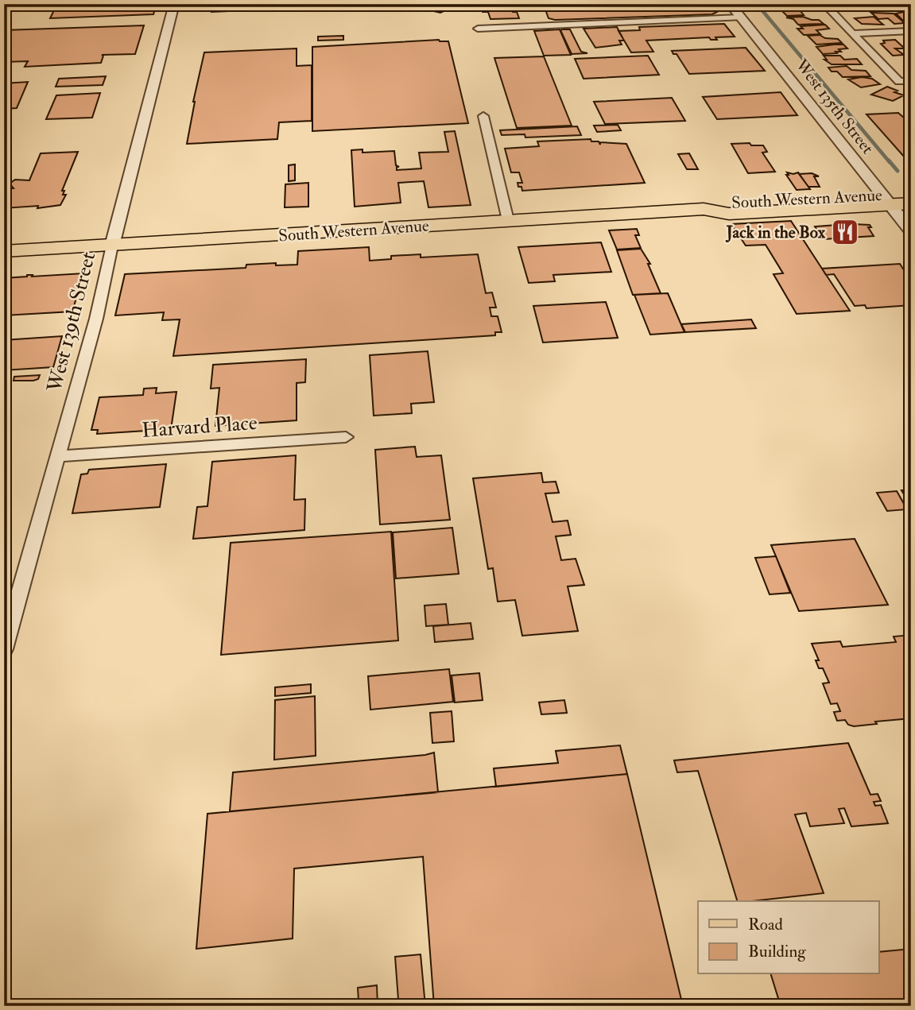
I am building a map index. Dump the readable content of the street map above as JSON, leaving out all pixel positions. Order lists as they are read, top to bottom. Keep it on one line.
{"streets":{"main road":["South Western Avenue"],"street":["West 135th Street","West 139th Street","Harvard Place"]},"crossings":[["West 135th Street","South Western Avenue"],["South Western Avenue","West 139th Street"],["West 139th Street","Harvard Place"]],"places":{"restaurant":["Jack in the Box"]},"legend":["Road","Building"]}
